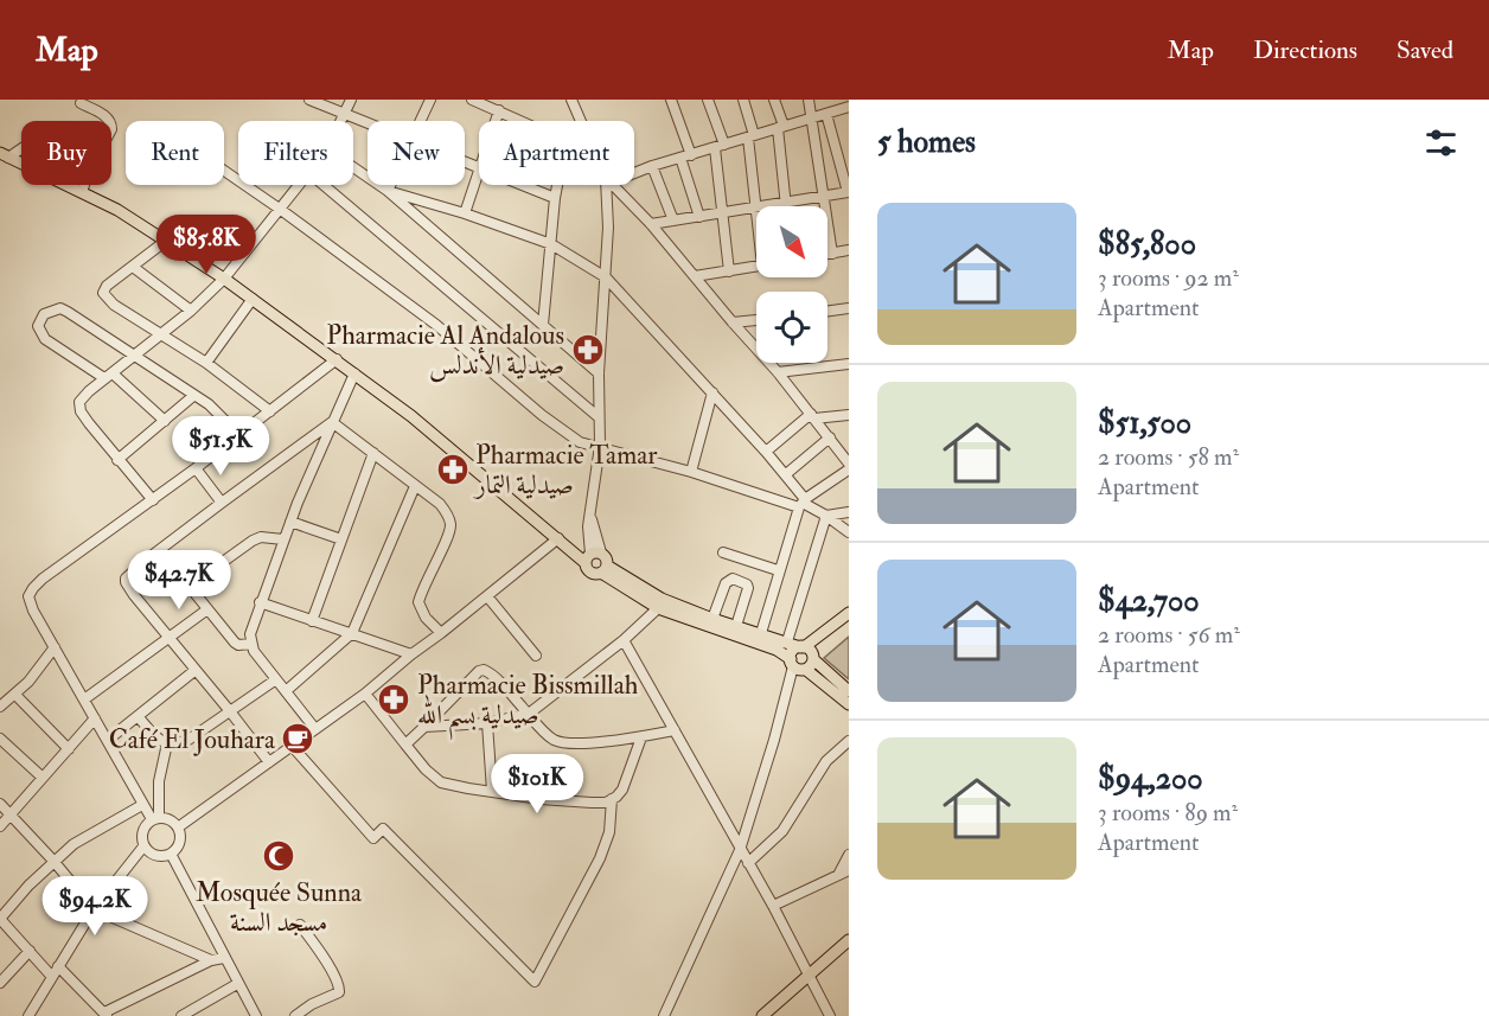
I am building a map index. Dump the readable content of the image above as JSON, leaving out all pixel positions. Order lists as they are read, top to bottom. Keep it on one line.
{"places":{"pharmacy":["Pharmacie Al Andalous صيدلية الأندلس","Pharmacie Tamar صيدلية التمار","Pharmacie Bissmillah صيدلية بسم الله"],"cafe":["Café El Jouhara"],"mosque":["Mosquée Sunna مسجد السنة"]},"north":"bottom right","page":{"header":"Map","nav":["Map","Directions","Saved"],"heading":"5 homes","chip":["Buy","Rent","Filters","New","Apartment"],"list":[{"name":"$85,800","note":"3 rooms · 92 m² · Apartment"},{"name":"$51,500","note":"2 rooms · 58 m² · Apartment"},{"name":"$42,700","note":"2 rooms · 56 m² · Apartment"},{"name":"$94,200","note":"3 rooms · 89 m² · Apartment"}],"price":["$85.8K","$51.5K","$42.7K","$101K","$94.2K"]}}
